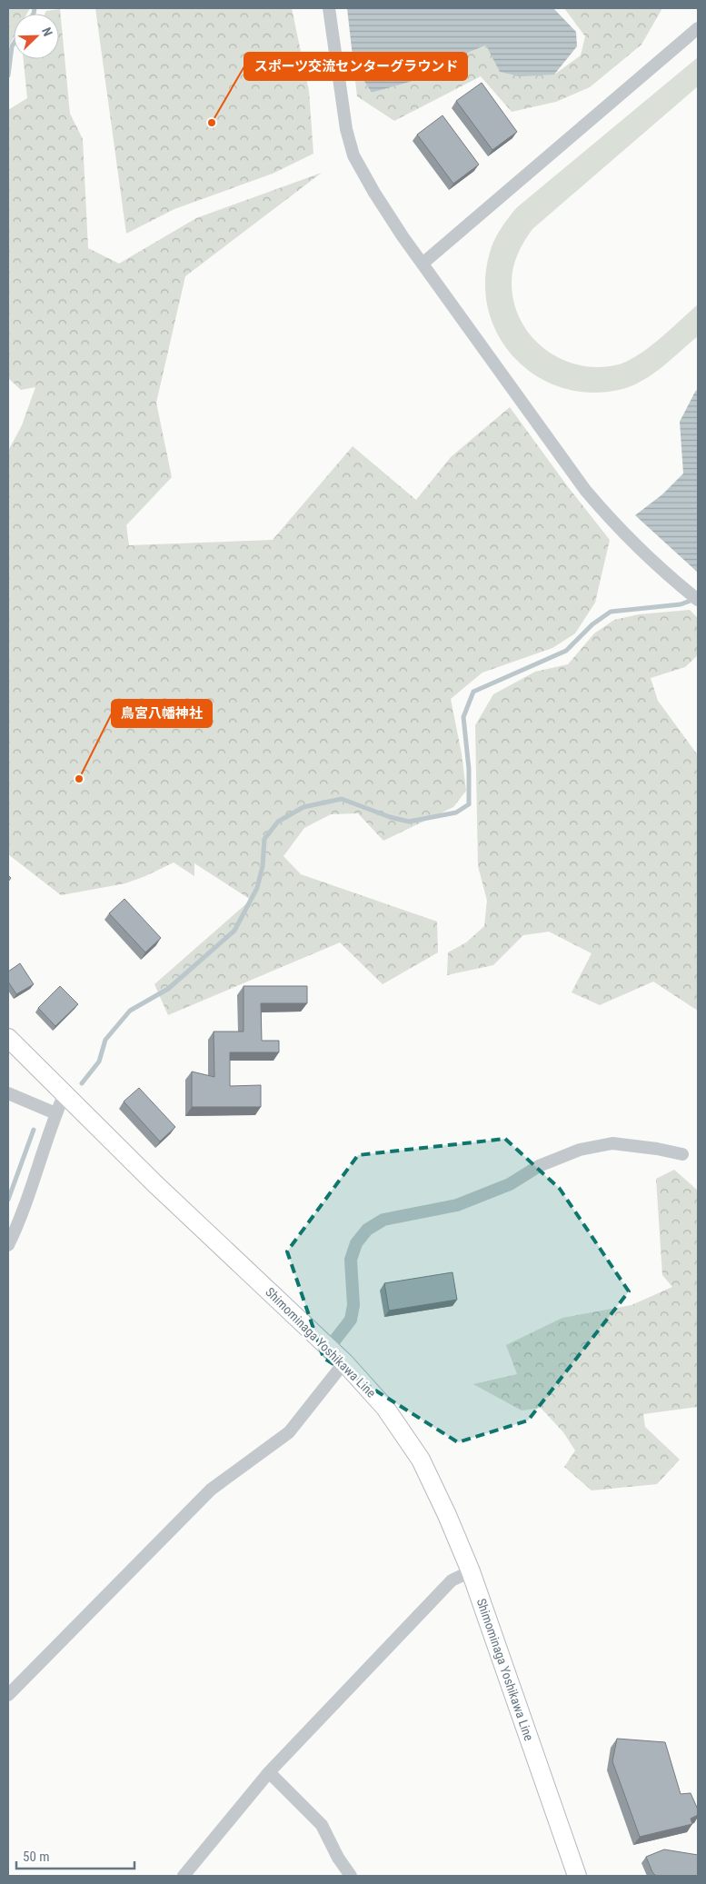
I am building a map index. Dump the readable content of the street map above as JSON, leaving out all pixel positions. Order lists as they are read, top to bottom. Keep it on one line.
{"streets":{"main road":["Shimominaga Yoshikawa Line"]},"places":["スポーツ交流センターグラウンド","鳥宮八幡神社"],"scale_bar":"50 m","north":"top right"}
